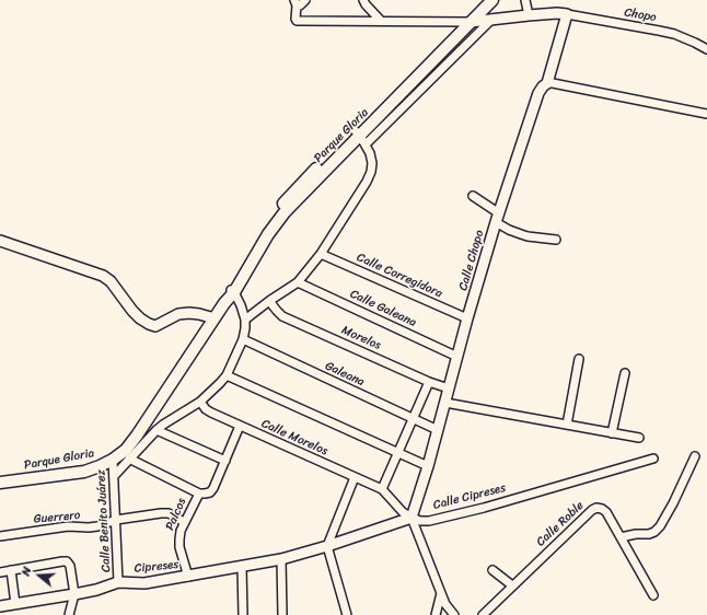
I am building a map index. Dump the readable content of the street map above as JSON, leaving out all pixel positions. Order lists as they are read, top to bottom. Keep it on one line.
{"streets":{"main road":["Parque Gloria"],"street":["Chopo","Calle Chopo","Calle Corregidora","Calle Galeana","Morelos","Galeana","Calle Morelos","Calle Cipreses","Palcos","Guerrero","Calle Benito Juárez","Calle Roble","Cipreses"]},"crossings":[["Chopo","Calle Chopo"],["Parque Gloria","Calle Benito Juárez"],["Calle Chopo","Calle Corregidora"],["Calle Chopo","Calle Galeana"],["Calle Chopo","Morelos"],["Calle Chopo","Galeana"],["Calle Chopo","Calle Morelos"],["Calle Chopo","Calle Cipreses"],["Calle Morelos","Calle Cipreses"],["Calle Morelos","Palcos"],["Calle Cipreses","Cipreses"],["Palcos","Guerrero"],["Palcos","Cipreses"],["Guerrero","Calle Benito Juárez"],["Calle Benito Juárez","Cipreses"]],"north":"left"}
